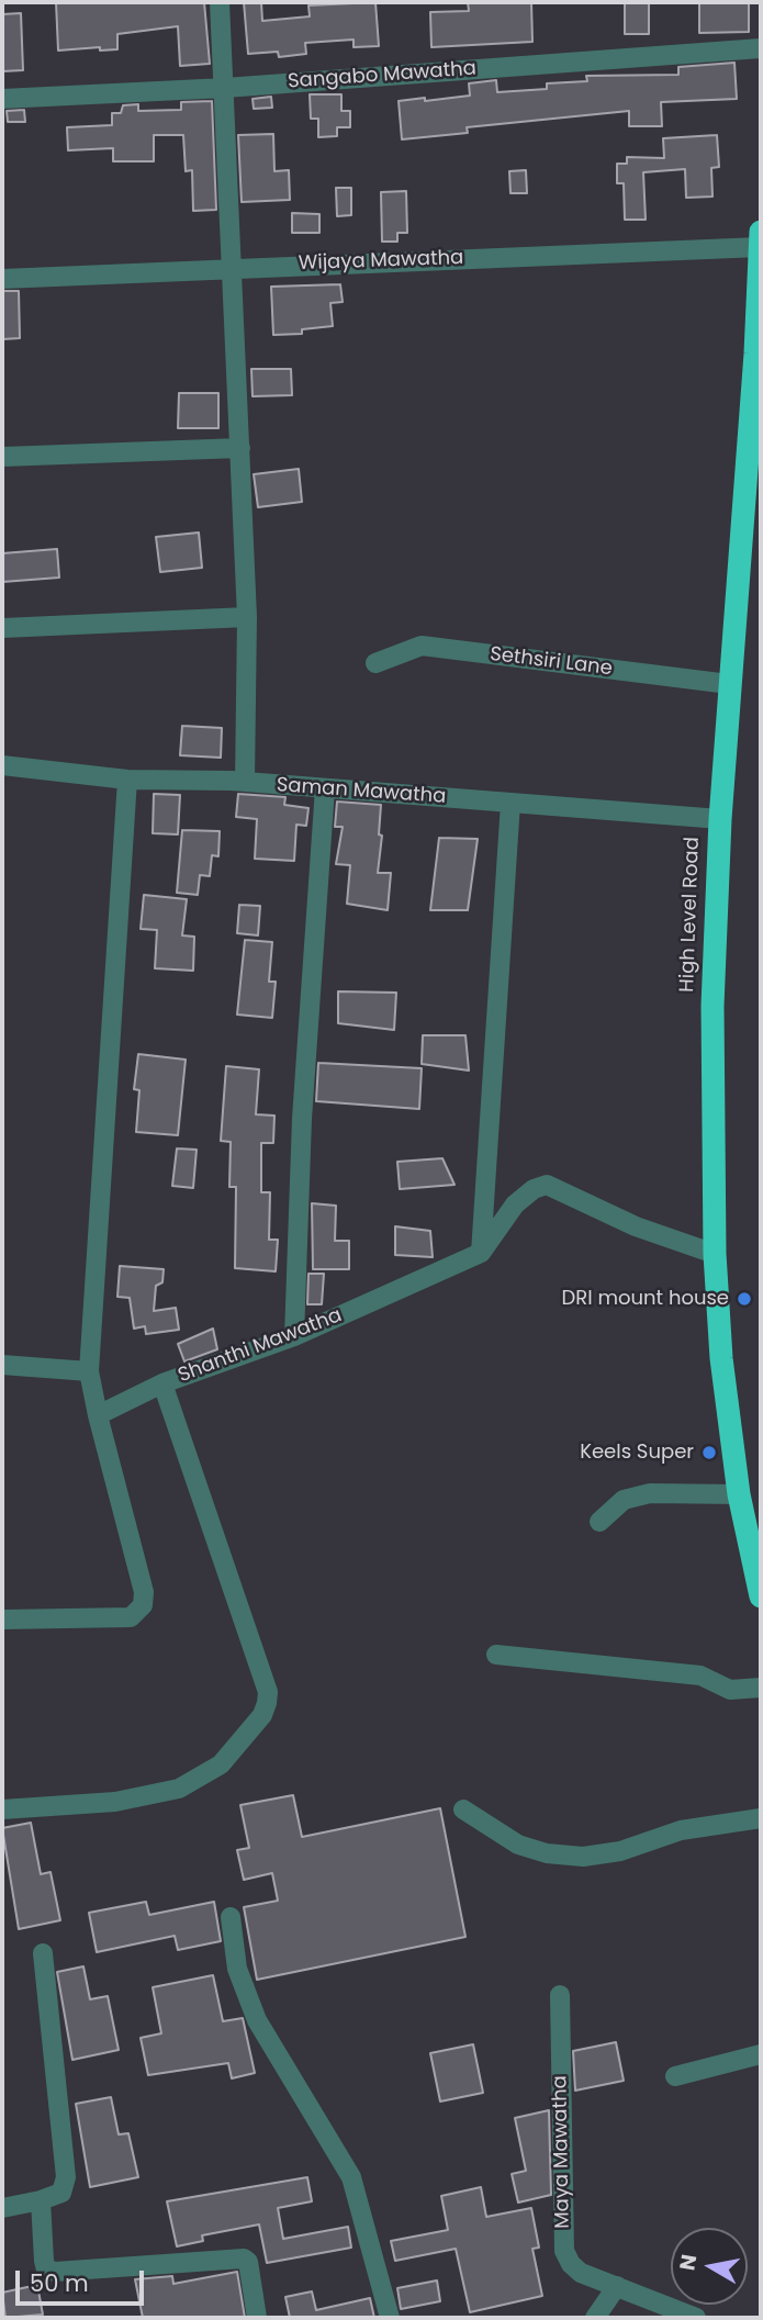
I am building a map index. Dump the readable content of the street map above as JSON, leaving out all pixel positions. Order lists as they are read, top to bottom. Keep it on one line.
{"streets":{"highway":["High Level Road"],"street":["Sangabo Mawatha","Wijaya Mawatha","Sethsiri Lane","Saman Mawatha","Shanthi Mawatha","Maya Mawatha"]},"crossings":[["Wijaya Mawatha","High Level Road"],["Sethsiri Lane","High Level Road"],["Saman Mawatha","High Level Road"]],"places":["DRI mount house","Keels Super"],"scale_bar":"50 m","north":"left"}
